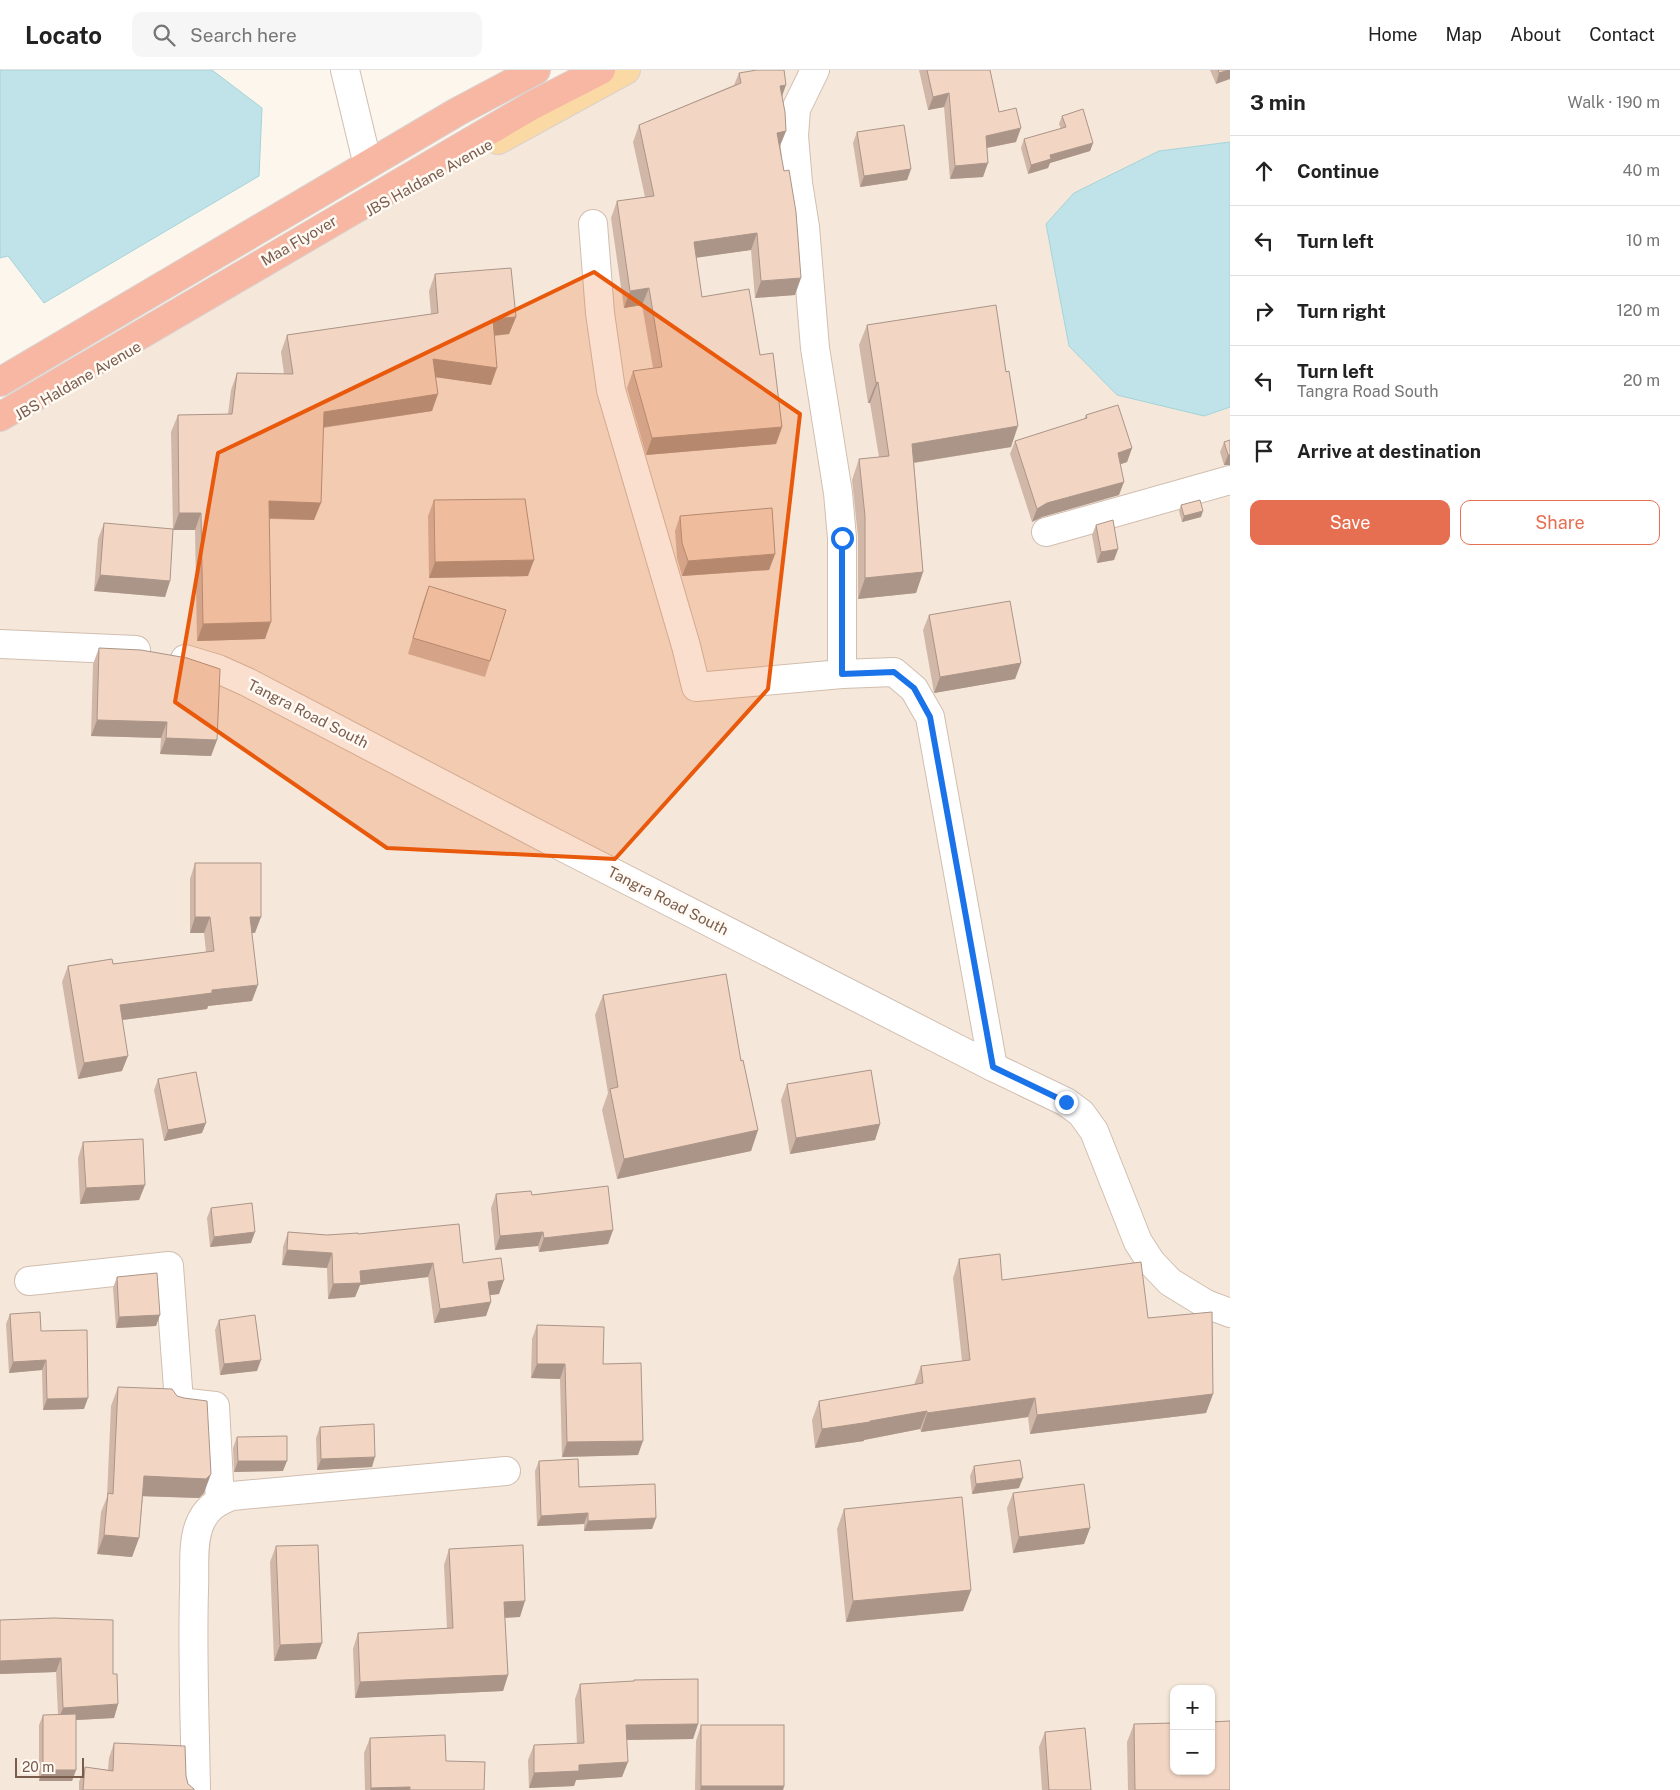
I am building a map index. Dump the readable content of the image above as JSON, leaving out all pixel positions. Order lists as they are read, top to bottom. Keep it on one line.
{"streets":{"highway":["Maa Flyover"],"main road":["JBS Haldane Avenue"],"street":["Tangra Road South"]},"scale_bar":"20 m","page":{"header":"Locato","search":"Search here","nav":["Home","Map","About","Contact"],"heading":["3 min","Walk · 190 m"],"list":[["Continue","40 m"],["Turn left","10 m"],["Turn right","120 m"],["Turn left","Tangra Road South","20 m"],"Arrive at destination"],"buttons":["Save","Share"],"map_buttons":["+","−"],"scale":"20 m"}}
